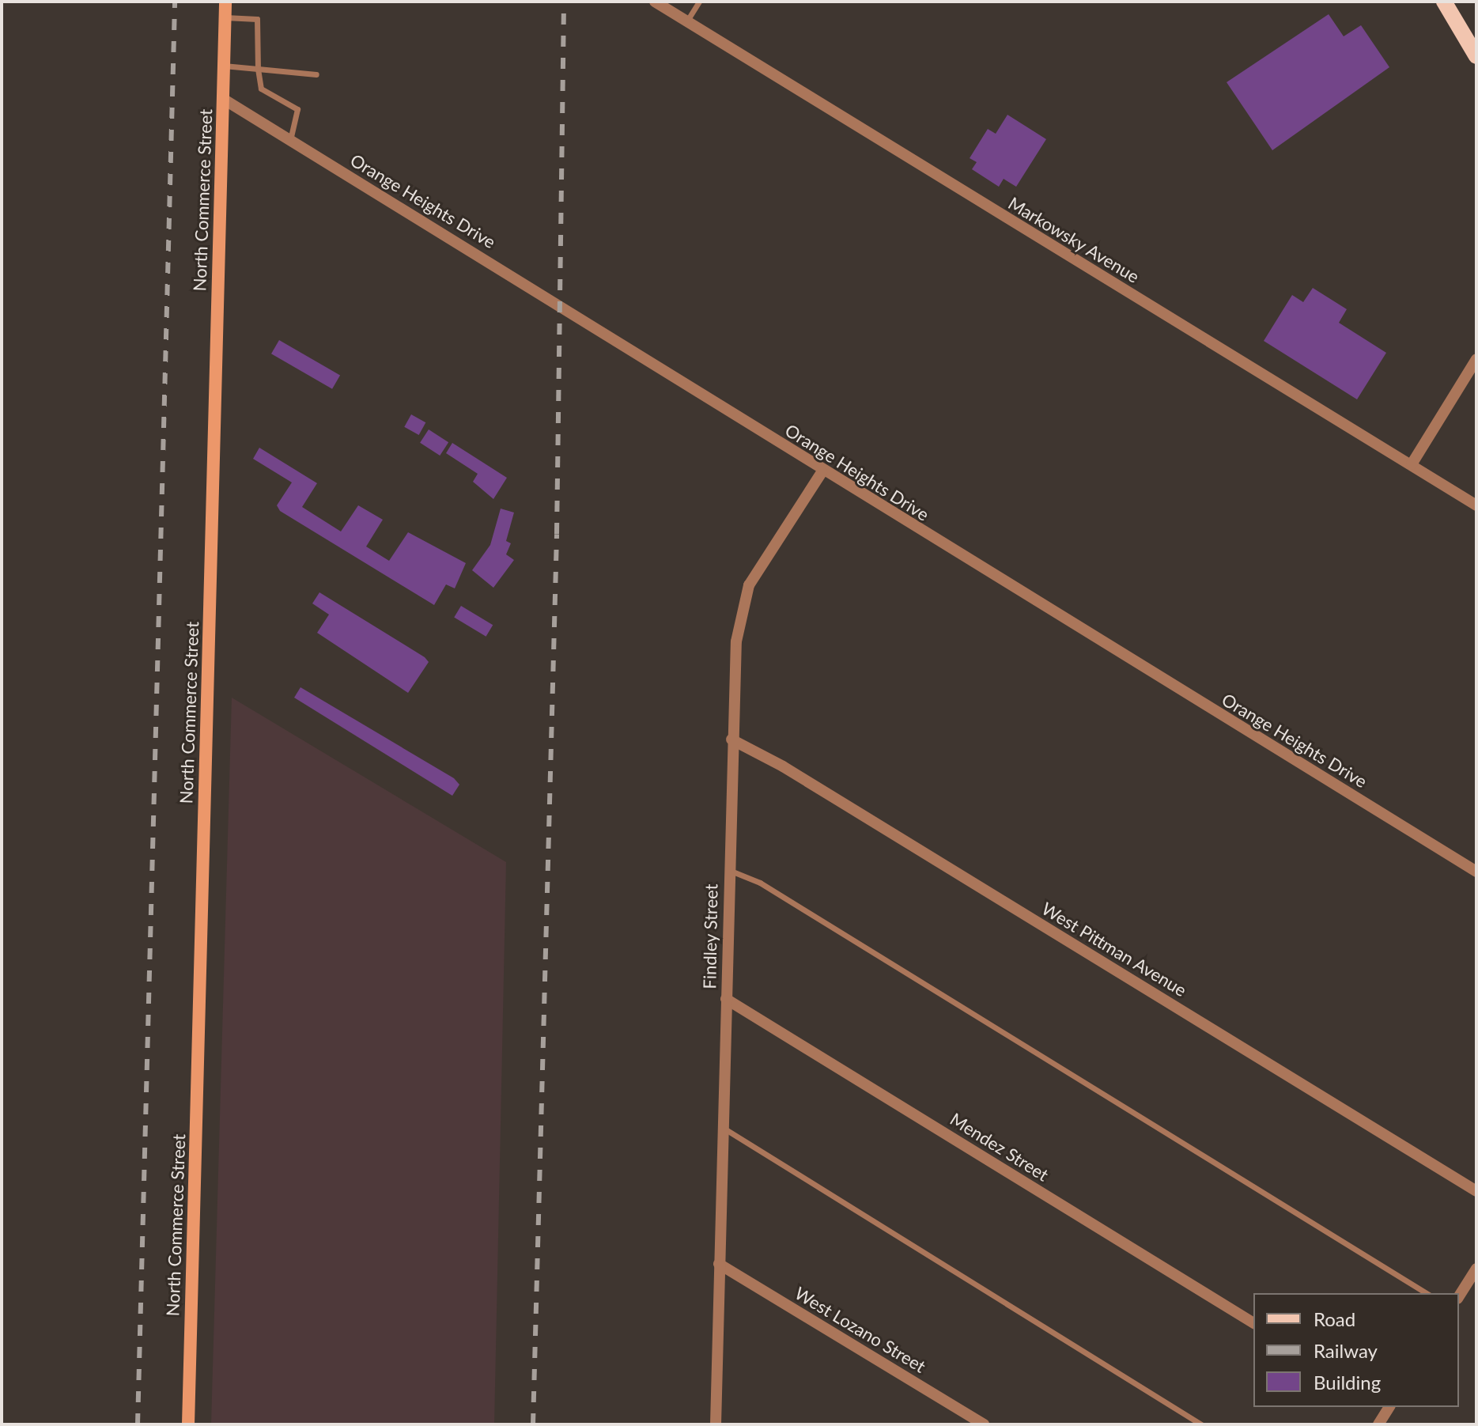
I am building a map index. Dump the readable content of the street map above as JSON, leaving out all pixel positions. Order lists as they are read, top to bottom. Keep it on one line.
{"streets":{"main road":["North Commerce Street"],"street":["Orange Heights Drive","Markowsky Avenue","Findley Street","West Pittman Avenue","Mendez Street","West Lozano Street"]},"crossings":[["North Commerce Street","Orange Heights Drive"],["Orange Heights Drive","Findley Street"],["Findley Street","West Pittman Avenue"],["Findley Street","Mendez Street"],["Findley Street","West Lozano Street"]],"legend":["Road","Railway","Building"]}
